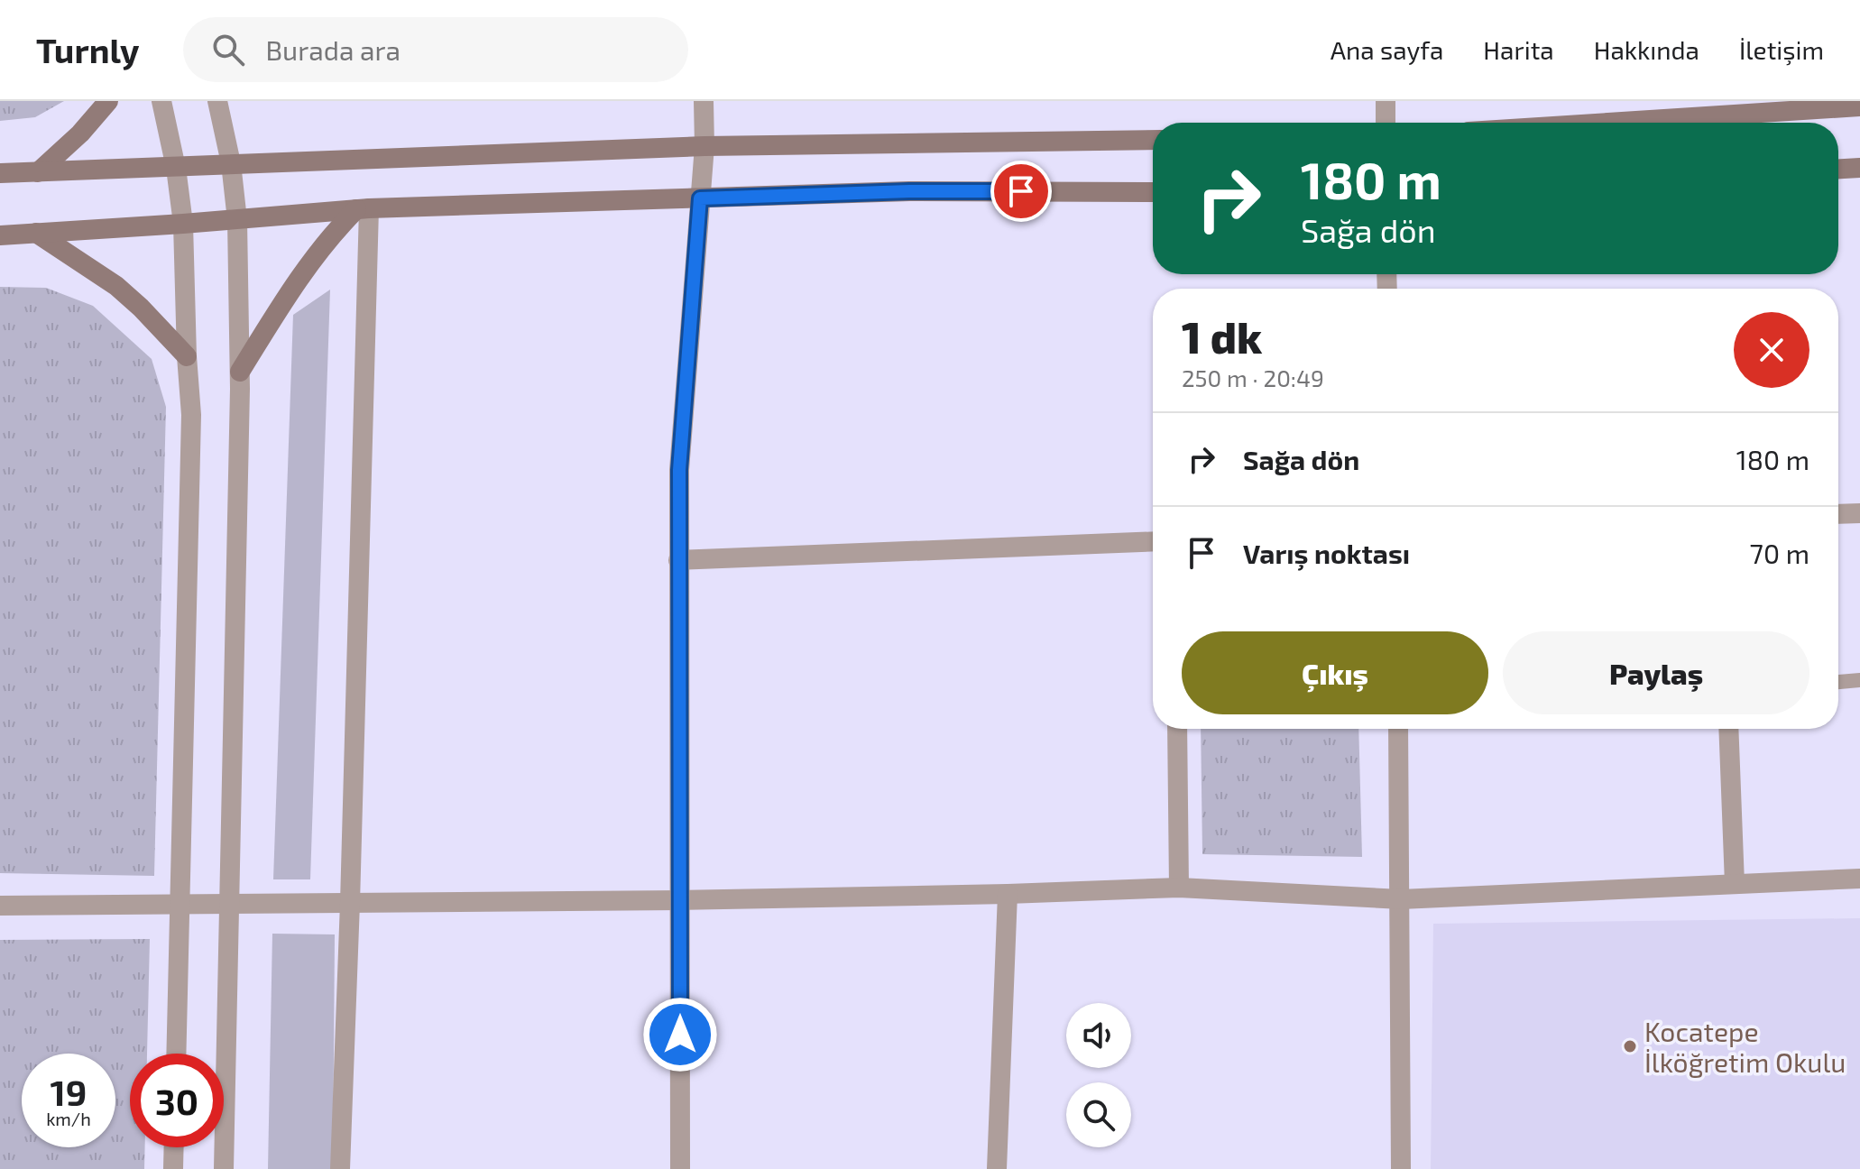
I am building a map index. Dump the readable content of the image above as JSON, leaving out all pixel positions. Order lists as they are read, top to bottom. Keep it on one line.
{"places":["Kocatepe İlköğretim Okulu"],"page":{"header":"Turnly","search":"Burada ara","nav":["Ana sayfa","Harita","Hakkında","İletişim"],"turn":["180 m","Sağa dön"],"heading":["1 dk","250 m · 20:49"],"list":[{"name":"Sağa dön","value":"180 m"},{"name":"Varış noktası","value":"70 m"}],"buttons":["Çıkış","Paylaş"],"speed":"19 km/h","limit":"30"}}
